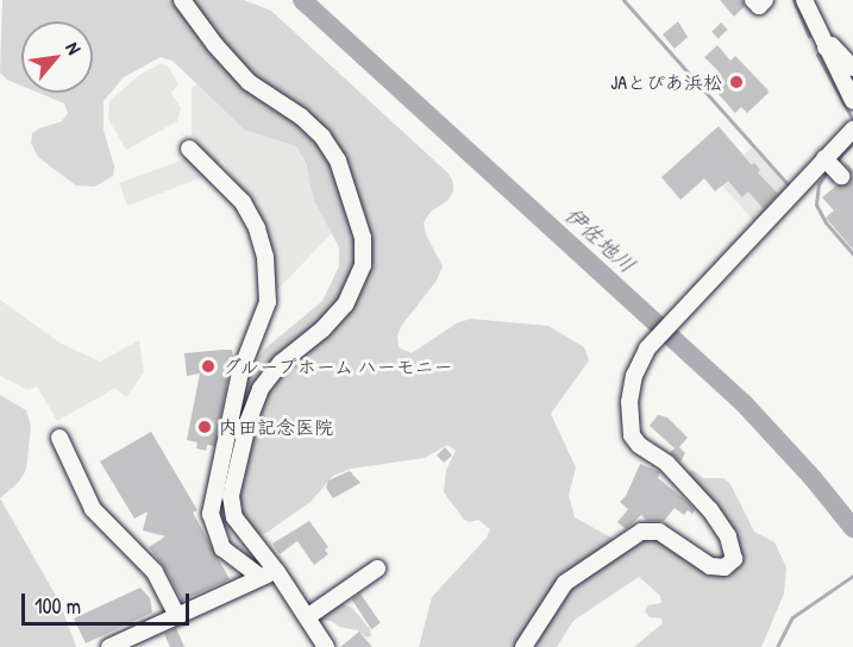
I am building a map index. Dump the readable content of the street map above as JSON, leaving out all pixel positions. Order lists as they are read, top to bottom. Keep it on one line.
{"water":["伊佐地川"],"places":["JAとぴあ浜松","グループホーム ハーモニー","内田記念医院"],"scale_bar":"100 m","north":"top right"}
